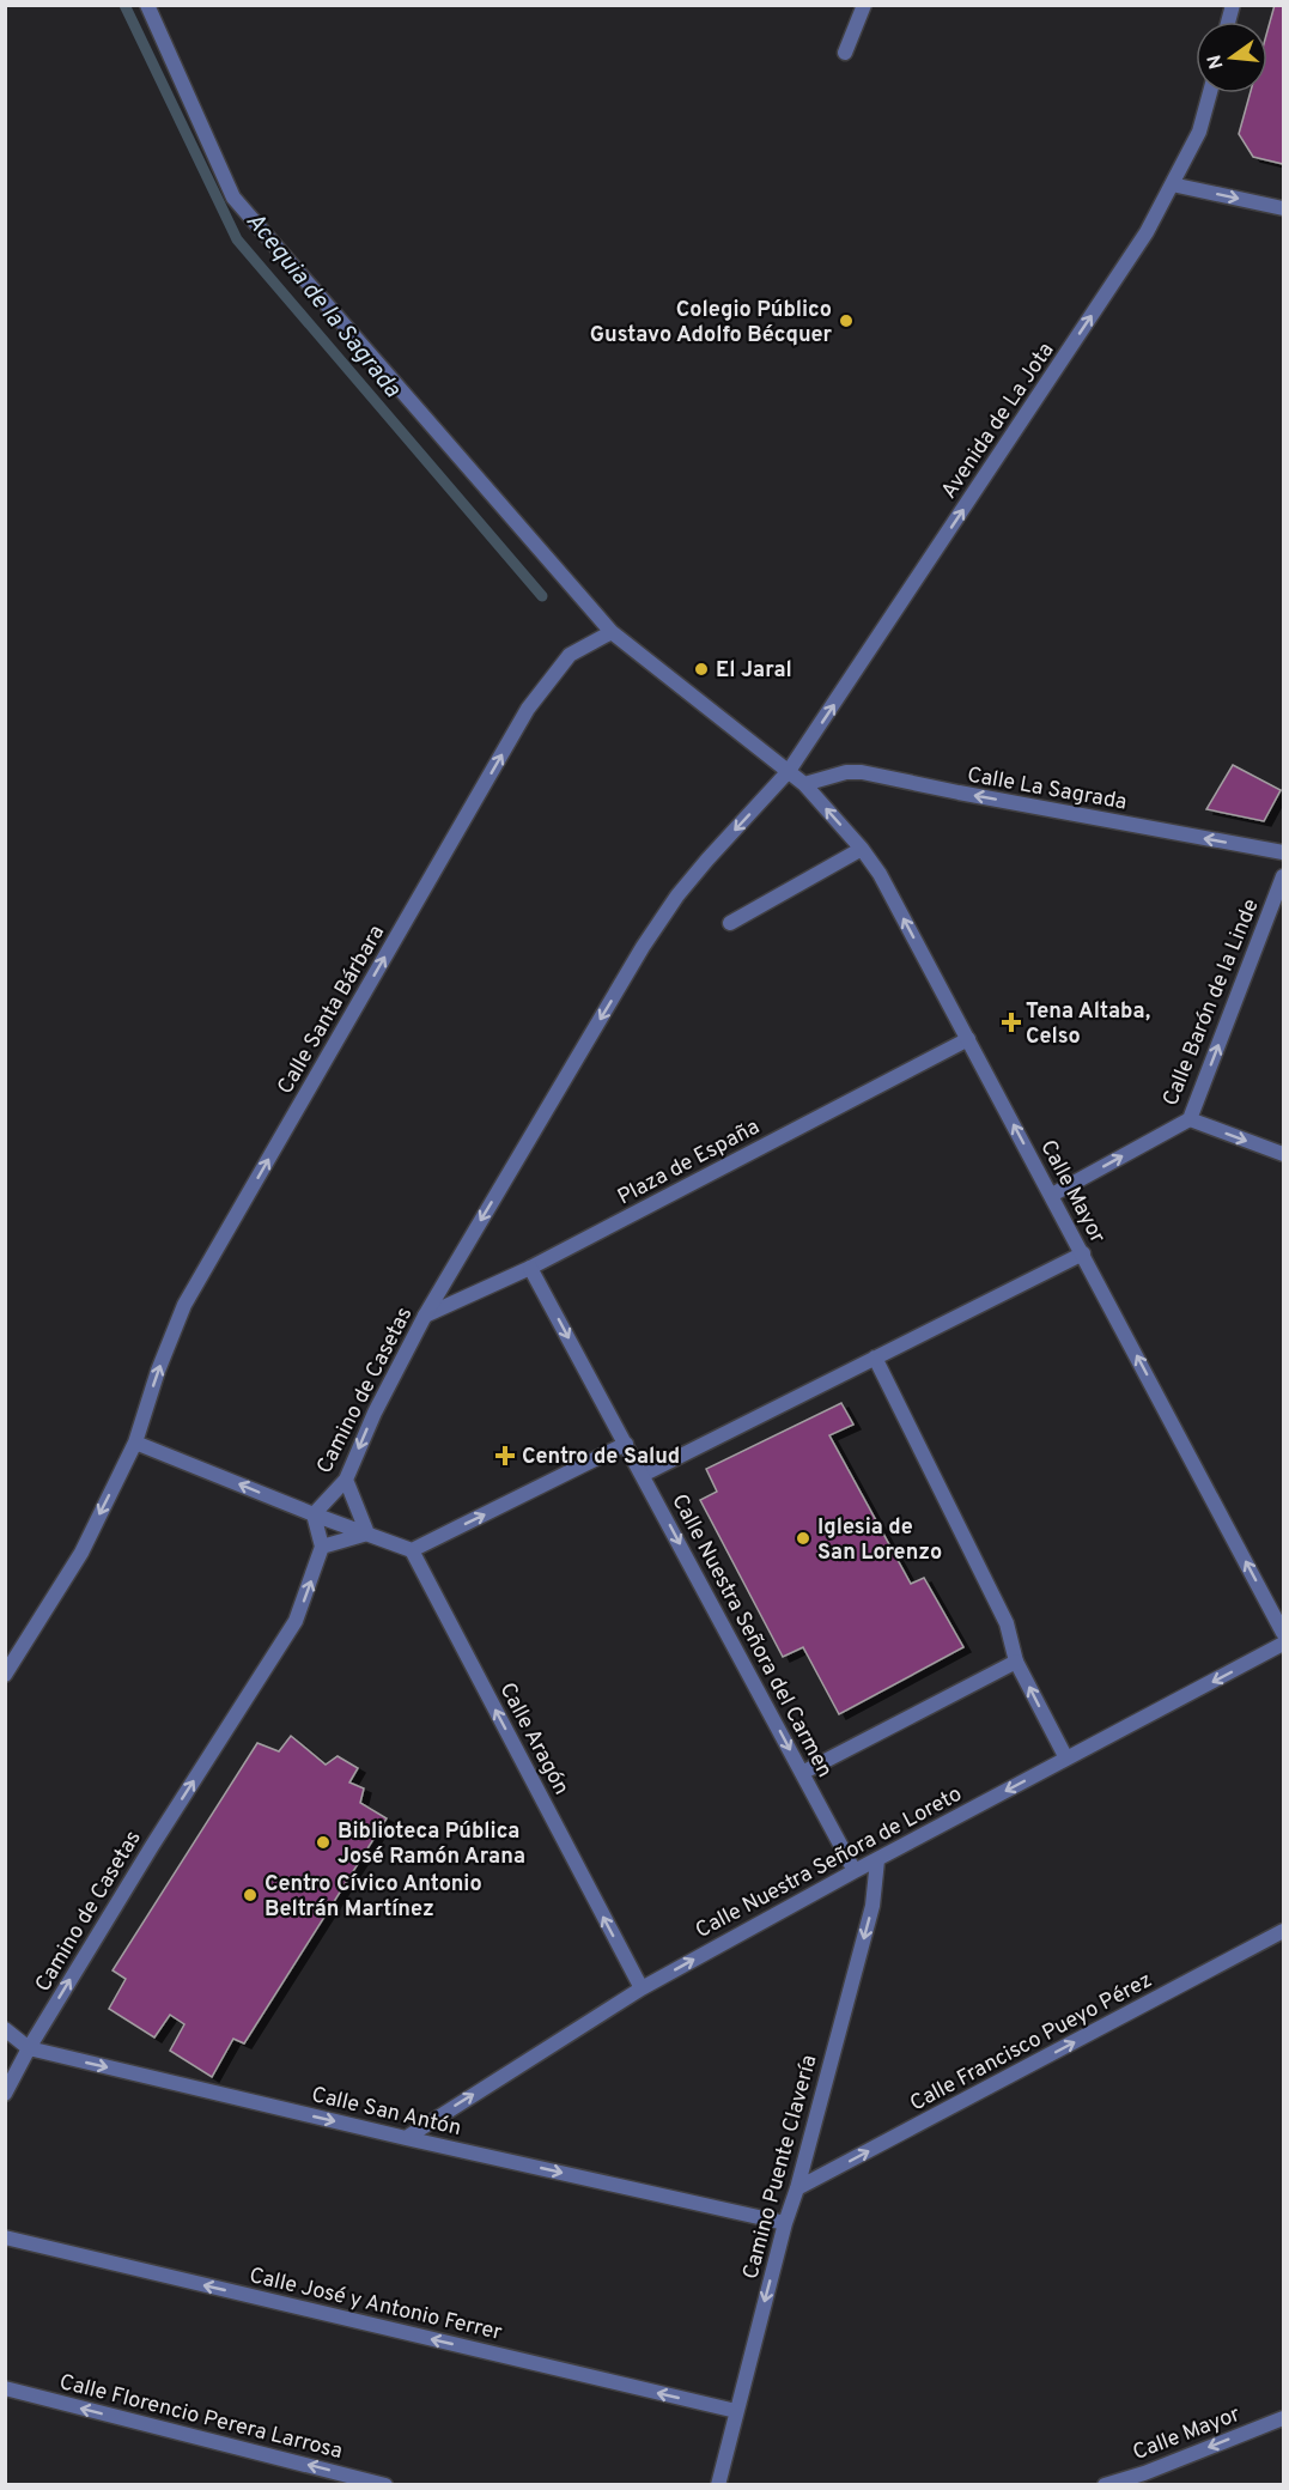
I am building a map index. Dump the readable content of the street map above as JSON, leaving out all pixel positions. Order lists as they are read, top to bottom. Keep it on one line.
{"streets":{"street":["Avenida de La Jota","Calle La Sagrada","Calle Barón de la Linde","Calle Santa Bárbara","Plaza de España","Calle Mayor","Camino de Casetas","Calle Nuestra Señora del Carmen","Calle Aragón","Calle Nuestra Señora de Loreto","Calle Francisco Pueyo Pérez","Calle San Antón","Camino Puente Clavería","Calle José y Antonio Ferrer","Calle Florencio Perera Larrosa"]},"crossings":[["Avenida de La Jota","Calle Mayor"],["Avenida de La Jota","Camino de Casetas"],["Calle La Sagrada","Calle Mayor"],["Calle Barón de la Linde","Calle Mayor"],["Calle Santa Bárbara","Calle Mayor"],["Plaza de España","Calle Mayor"],["Plaza de España","Camino de Casetas"],["Plaza de España","Calle Nuestra Señora del Carmen"],["Calle Mayor","Camino de Casetas"],["Camino de Casetas","Calle San Antón"],["Calle Nuestra Señora del Carmen","Calle Nuestra Señora de Loreto"],["Calle Aragón","Calle Nuestra Señora de Loreto"],["Calle Nuestra Señora de Loreto","Calle San Antón"],["Calle Nuestra Señora de Loreto","Camino Puente Clavería"],["Calle Francisco Pueyo Pérez","Camino Puente Clavería"],["Calle San Antón","Camino Puente Clavería"],["Camino Puente Clavería","Calle José y Antonio Ferrer"]],"one_way":["Avenida de La Jota","Calle La Sagrada","Calle Barón de la Linde","Calle Mayor","Calle Nuestra Señora del Carmen","Calle Aragón","Calle Francisco Pueyo Pérez","Calle San Antón","Camino Puente Clavería","Calle José y Antonio Ferrer","Calle Florencio Perera Larrosa"],"water":["Acequia de la Sagrada"],"places":{"other":["Colegio Público Gustavo Adolfo Bécquer","El Jaral","Iglesia de San Lorenzo","Biblioteca Pública José Ramón Arana","Centro Cívico Antonio Beltrán Martínez"],"health":["Tena Altaba, Celso","Centro de Salud"]},"north":"left"}
